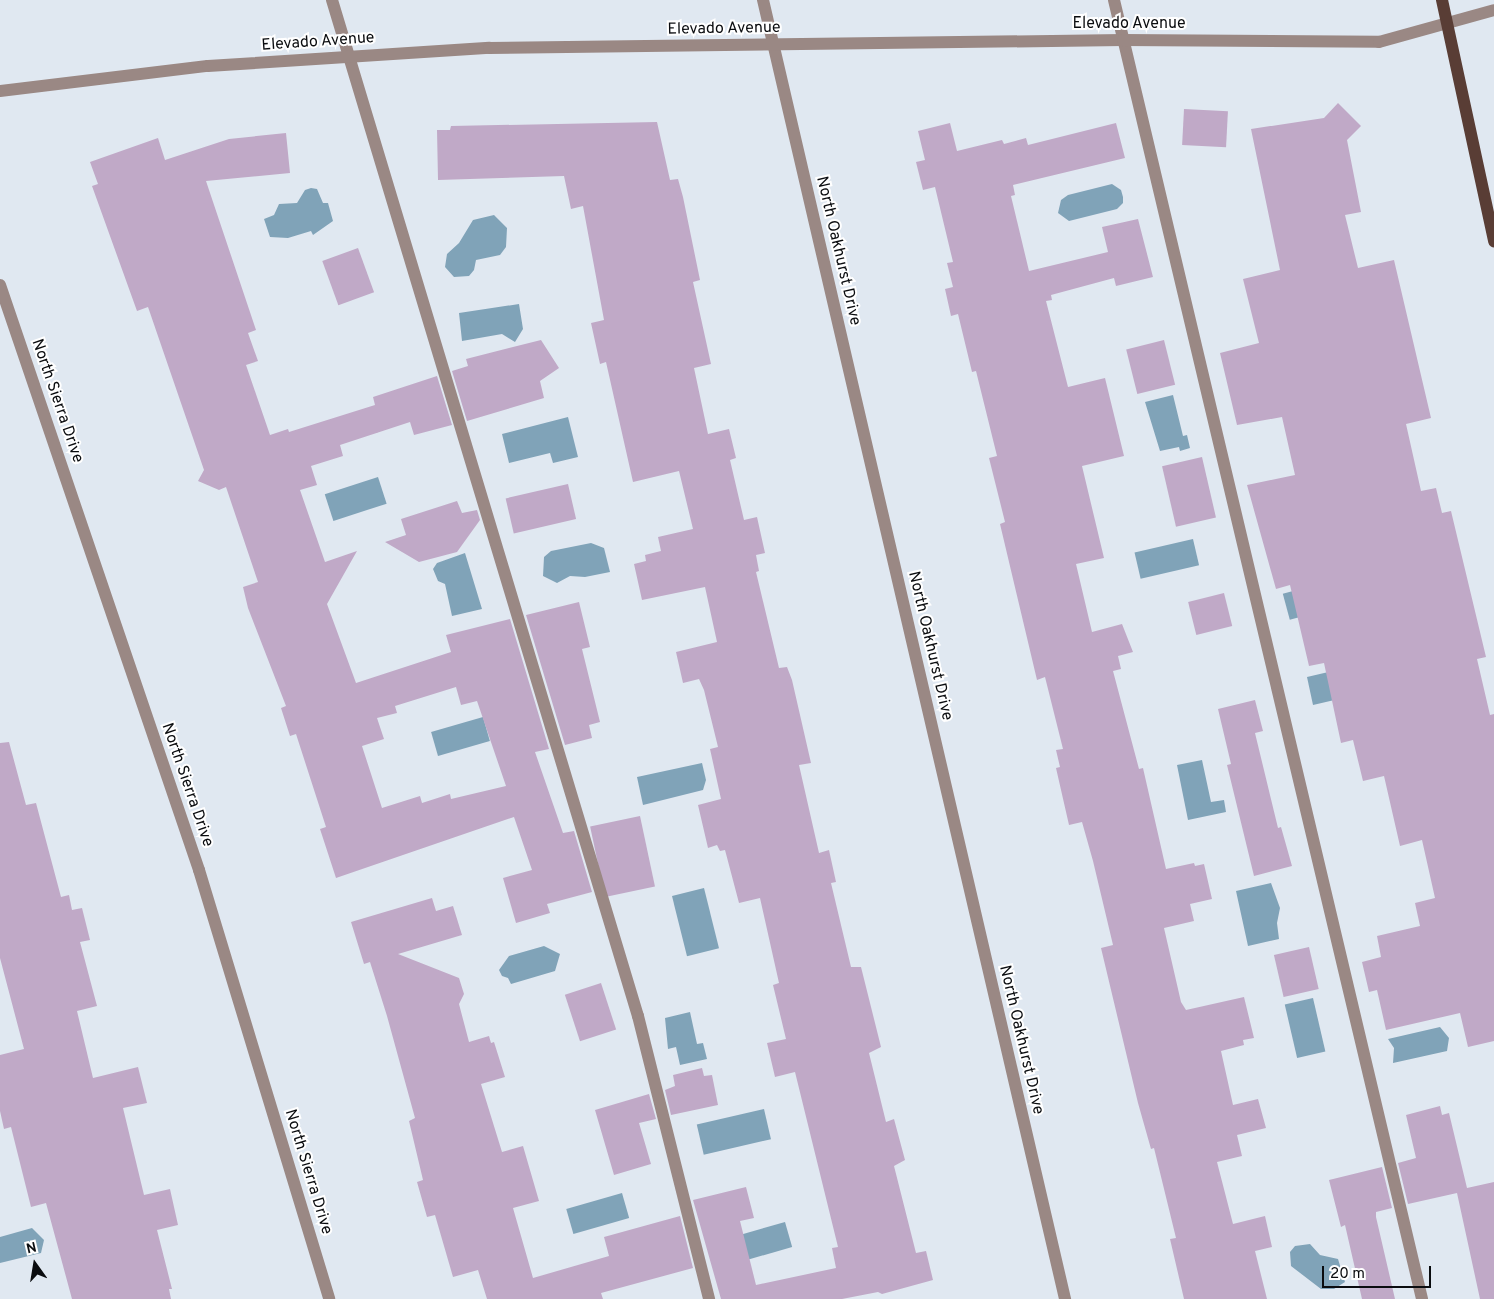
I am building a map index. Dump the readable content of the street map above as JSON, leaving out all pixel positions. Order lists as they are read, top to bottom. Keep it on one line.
{"streets":{"street":["Elevado Avenue","North Oakhurst Drive","North Sierra Drive"]},"crossings":[["Elevado Avenue","North Oakhurst Drive"]],"scale_bar":"20 m","north":"top"}
